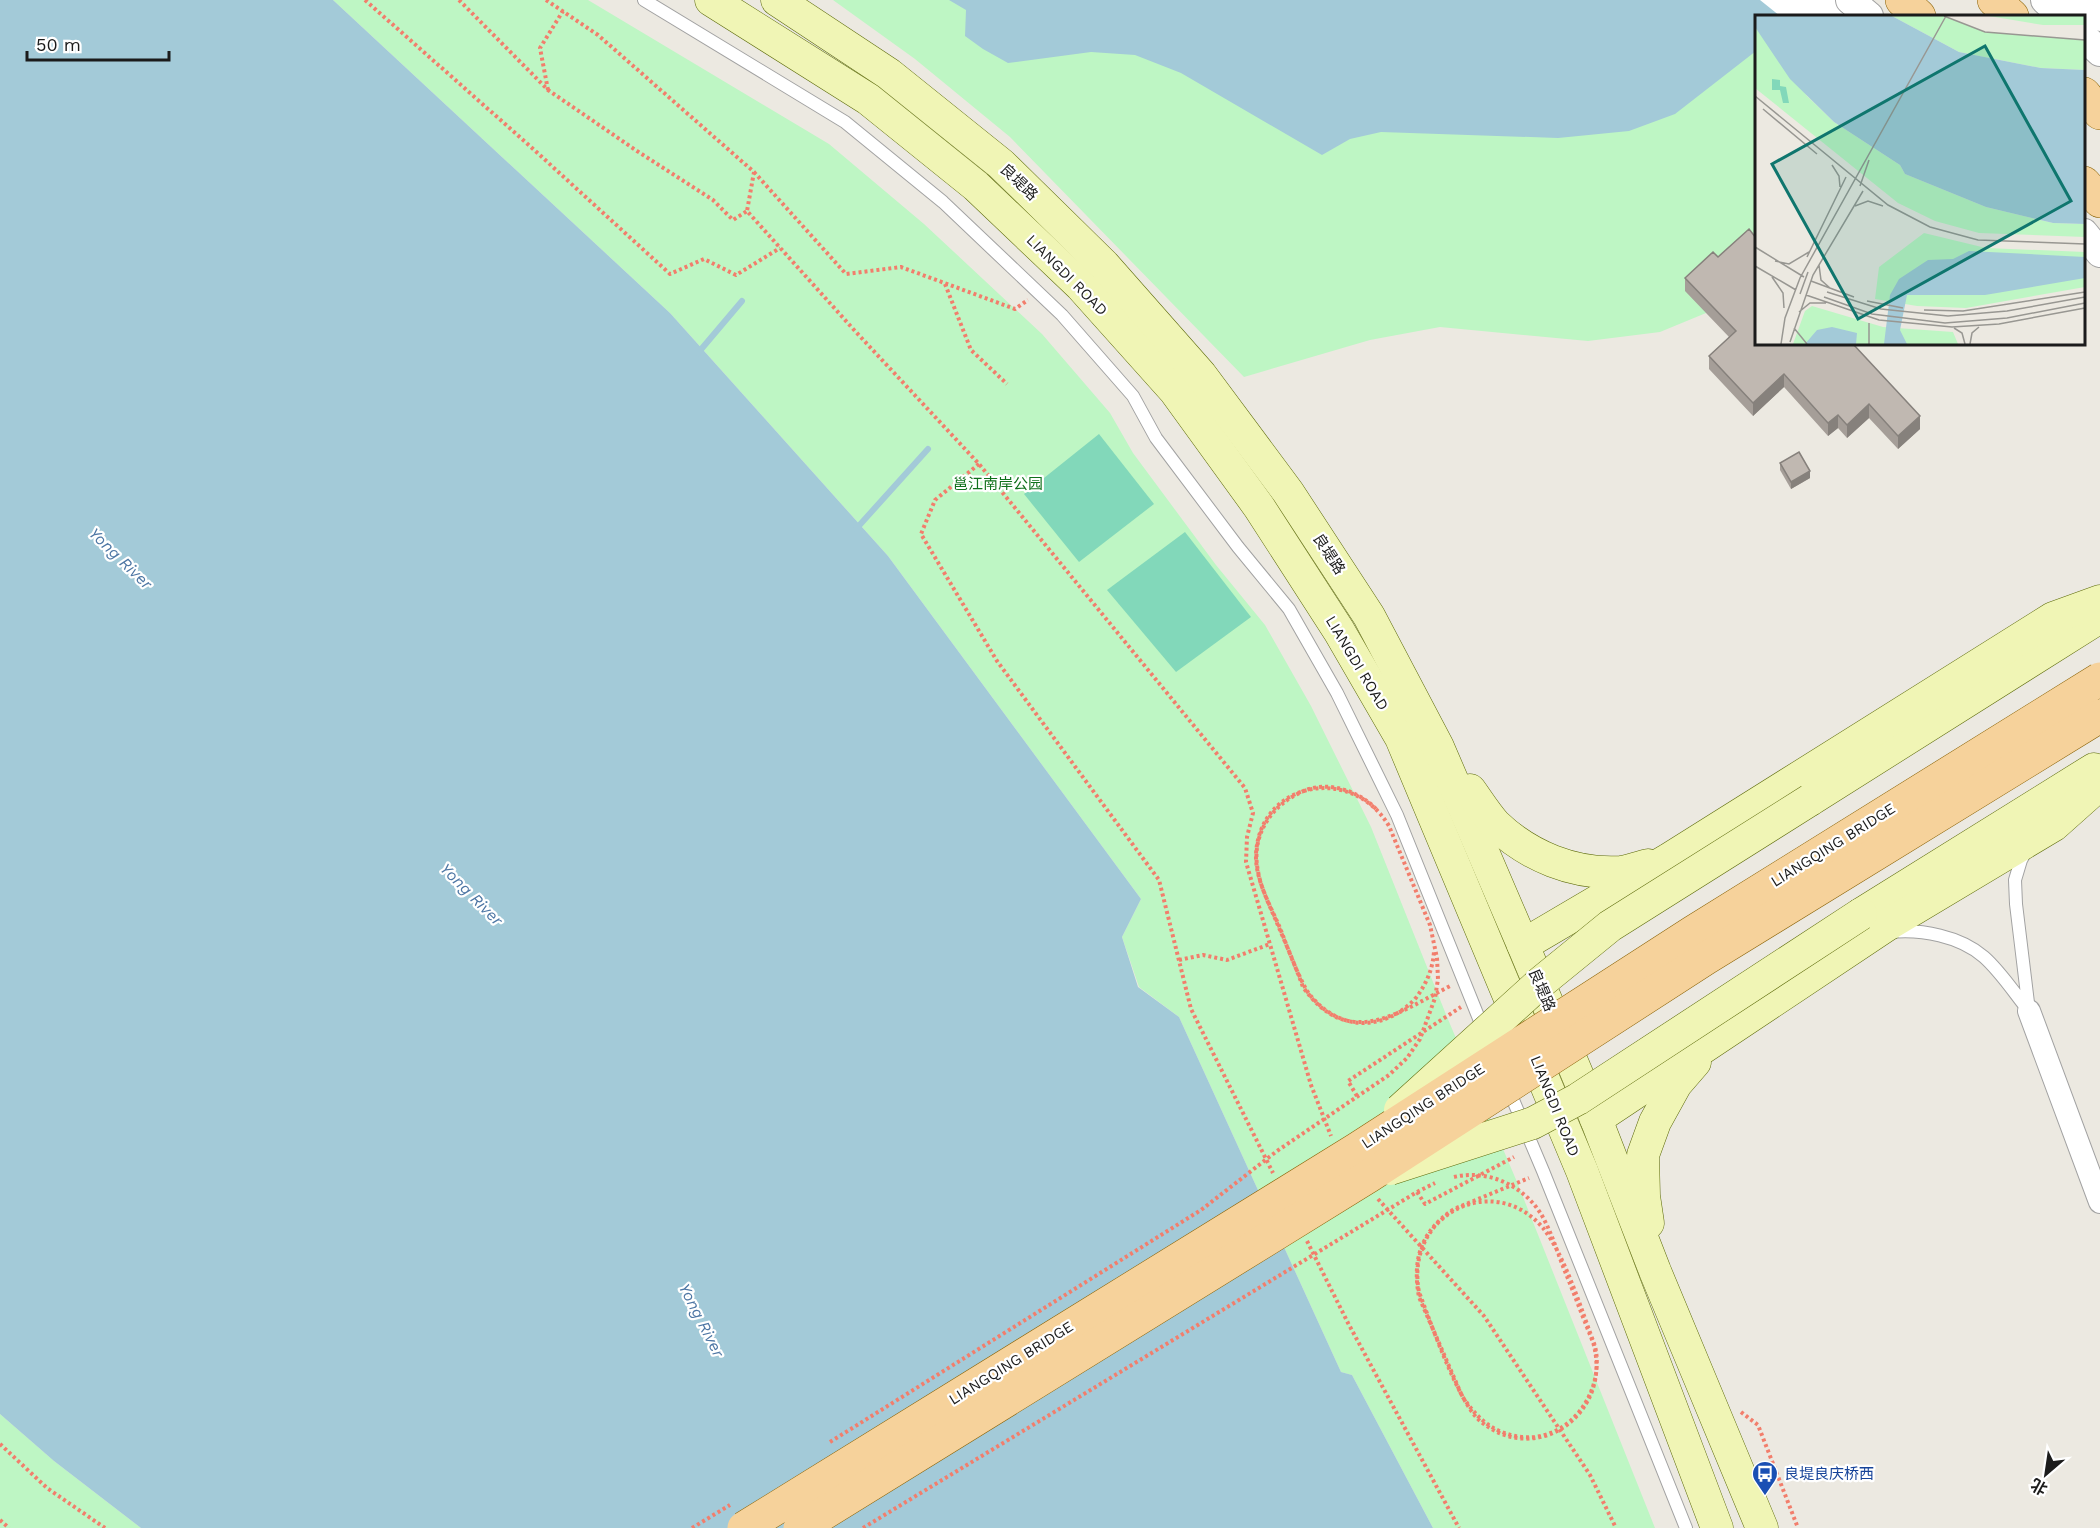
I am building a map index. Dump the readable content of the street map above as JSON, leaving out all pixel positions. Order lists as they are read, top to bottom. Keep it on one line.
{"streets":{"main road":["良堤路","LIANGDI ROAD","LIANGQING BRIDGE"]},"water":["Yong River"],"parks":["邕江南岸公园"],"places":{"bus stop":["良堤良庆桥西"]},"scale_bar":"50 m","north":"bottom left"}
